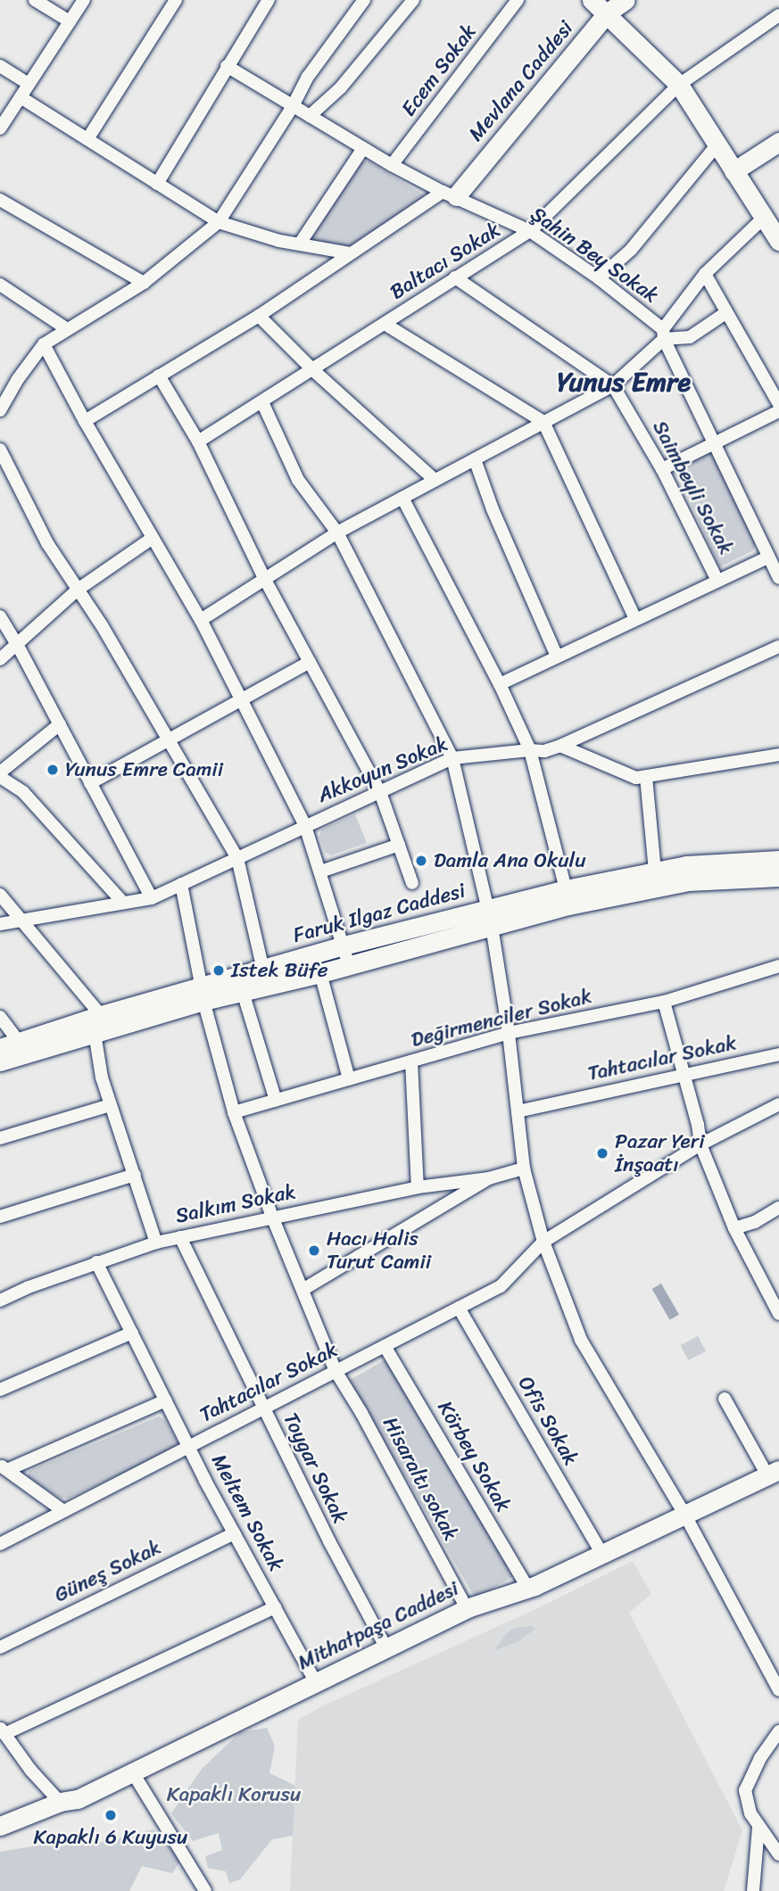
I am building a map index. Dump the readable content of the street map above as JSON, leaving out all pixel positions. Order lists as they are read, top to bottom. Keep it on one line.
{"streets":{"street":["Ecem Sokak","Mevlana Caddesi","Şahin Bey Sokak","Baltacı Sokak","Saimbeyli Sokak","Akkoyun Sokak","Faruk Ilgaz Caddesi","Değirmenciler Sokak","Tahtacılar Sokak","Salkım Sokak","Ofis Sokak","Körbey Sokak","Toygar Sokak","Hisaraltı sokak","Meltem Sokak","Güneş Sokak","Mithatpaşa Caddesi"]},"crossings":[["Ecem Sokak","Şahin Bey Sokak"],["Mevlana Caddesi","Şahin Bey Sokak"],["Şahin Bey Sokak","Baltacı Sokak"],["Baltacı Sokak","Saimbeyli Sokak"],["Akkoyun Sokak","Hisaraltı sokak"],["Faruk Ilgaz Caddesi","Hisaraltı sokak"],["Değirmenciler Sokak","Hisaraltı sokak"],["Tahtacılar Sokak","Ofis Sokak"],["Tahtacılar Sokak","Körbey Sokak"],["Tahtacılar Sokak","Toygar Sokak"],["Tahtacılar Sokak","Hisaraltı sokak"],["Tahtacılar Sokak","Meltem Sokak"],["Salkım Sokak","Toygar Sokak"],["Salkım Sokak","Hisaraltı sokak"],["Salkım Sokak","Meltem Sokak"],["Ofis Sokak","Mithatpaşa Caddesi"],["Körbey Sokak","Mithatpaşa Caddesi"],["Toygar Sokak","Mithatpaşa Caddesi"],["Hisaraltı sokak","Mithatpaşa Caddesi"],["Meltem Sokak","Güneş Sokak"],["Meltem Sokak","Mithatpaşa Caddesi"]],"districts":["Yunus Emre"],"parks":["Kapaklı Korusu"],"places":["Yunus Emre Camii","Damla Ana Okulu","Istek Büfe","Pazar Yeri İnşaatı","Hacı Halis Turut Camii","Kapaklı 6 Kuyusu"]}
